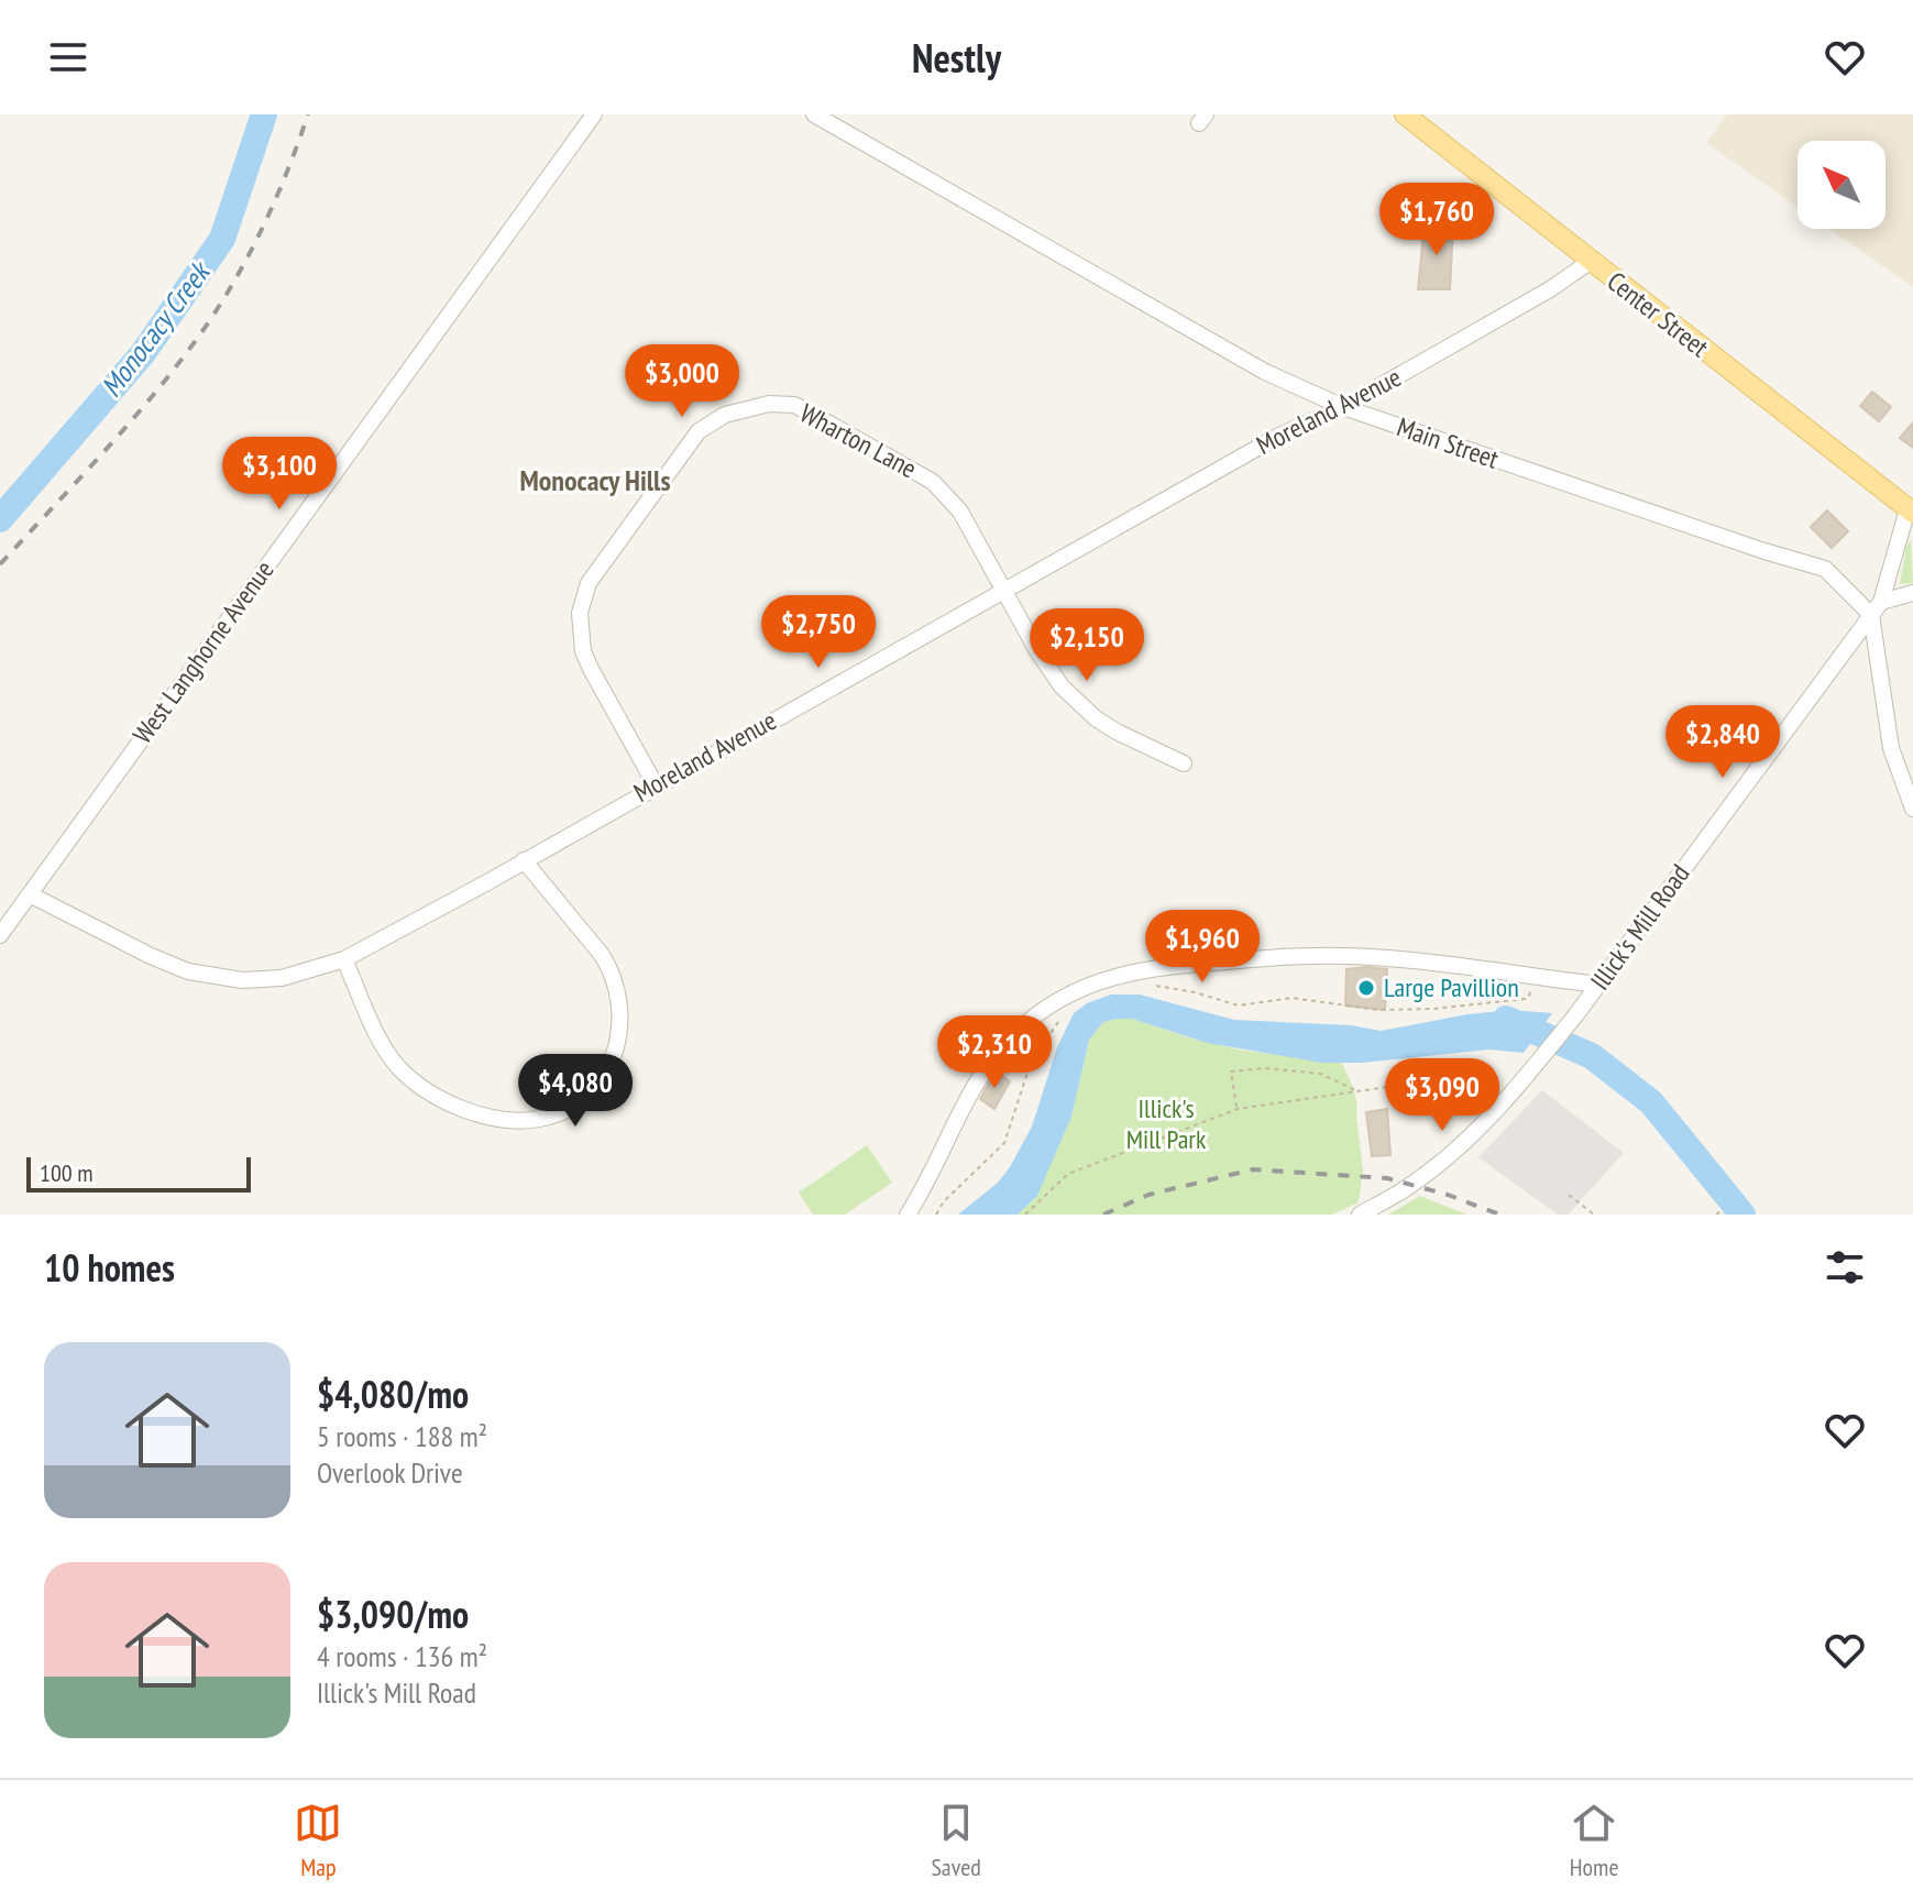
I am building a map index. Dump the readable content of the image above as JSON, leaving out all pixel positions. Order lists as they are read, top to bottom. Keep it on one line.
{"streets":{"main road":["Center Street"],"street":["Moreland Avenue","Wharton Lane","Main Street","West Langhorne Avenue","Illick's Mill Road"]},"crossings":[["Center Street","Moreland Avenue"],["Center Street","Illick's Mill Road"],["Moreland Avenue","Wharton Lane"],["Moreland Avenue","Main Street"],["Moreland Avenue","West Langhorne Avenue"],["Main Street","Illick's Mill Road"]],"districts":["Monocacy Hills"],"water":["Monocacy Creek"],"parks":["Illick's Mill Park"],"places":["Large Pavillion"],"scale_bar":"100 m","north":"top left","page":{"header":"Nestly","price":["$1,760","$3,000","$3,100","$2,750","$2,150","$2,840","$1,960","$2,310","$4,080","$3,090"],"scale":"100 m","heading":"10 homes","list":[{"name":"$4,080/mo","note":"5 rooms · 188 m² · Overlook Drive"},{"name":"$3,090/mo","note":"4 rooms · 136 m² · Illick's Mill Road"}],"tabs":["Map","Saved","Home"]}}
